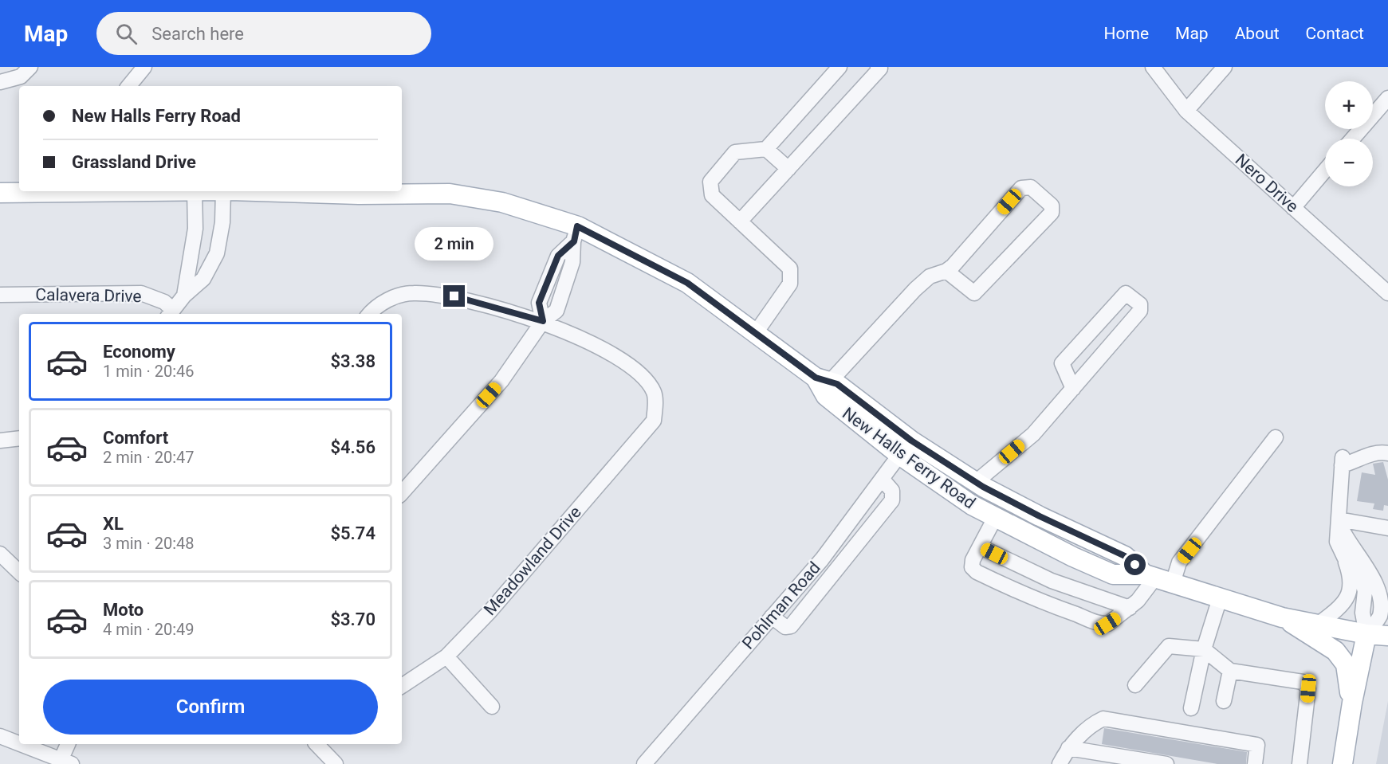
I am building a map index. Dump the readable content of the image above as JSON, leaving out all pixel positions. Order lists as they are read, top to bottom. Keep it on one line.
{"streets":{"main road":["New Halls Ferry Road"],"street":["Nero Drive","Calavera Drive","Meadowland Drive","Pohlman Road"]},"crossings":[["New Halls Ferry Road","Pohlman Road"]],"page":{"header":"Map","search":"Search here","nav":["Home","Map","About","Contact"],"map_buttons":["+","−"],"banner":["New Halls Ferry Road","Grassland Drive"],"bubble":"2 min","list":[{"name":"Economy","note":"1 min · 20:46","value":"$3.38"},{"name":"Comfort","note":"2 min · 20:47","value":"$4.56"},{"name":"XL","note":"3 min · 20:48","value":"$5.74"},{"name":"Moto","note":"4 min · 20:49","value":"$3.70"}],"buttons":"Confirm"}}
